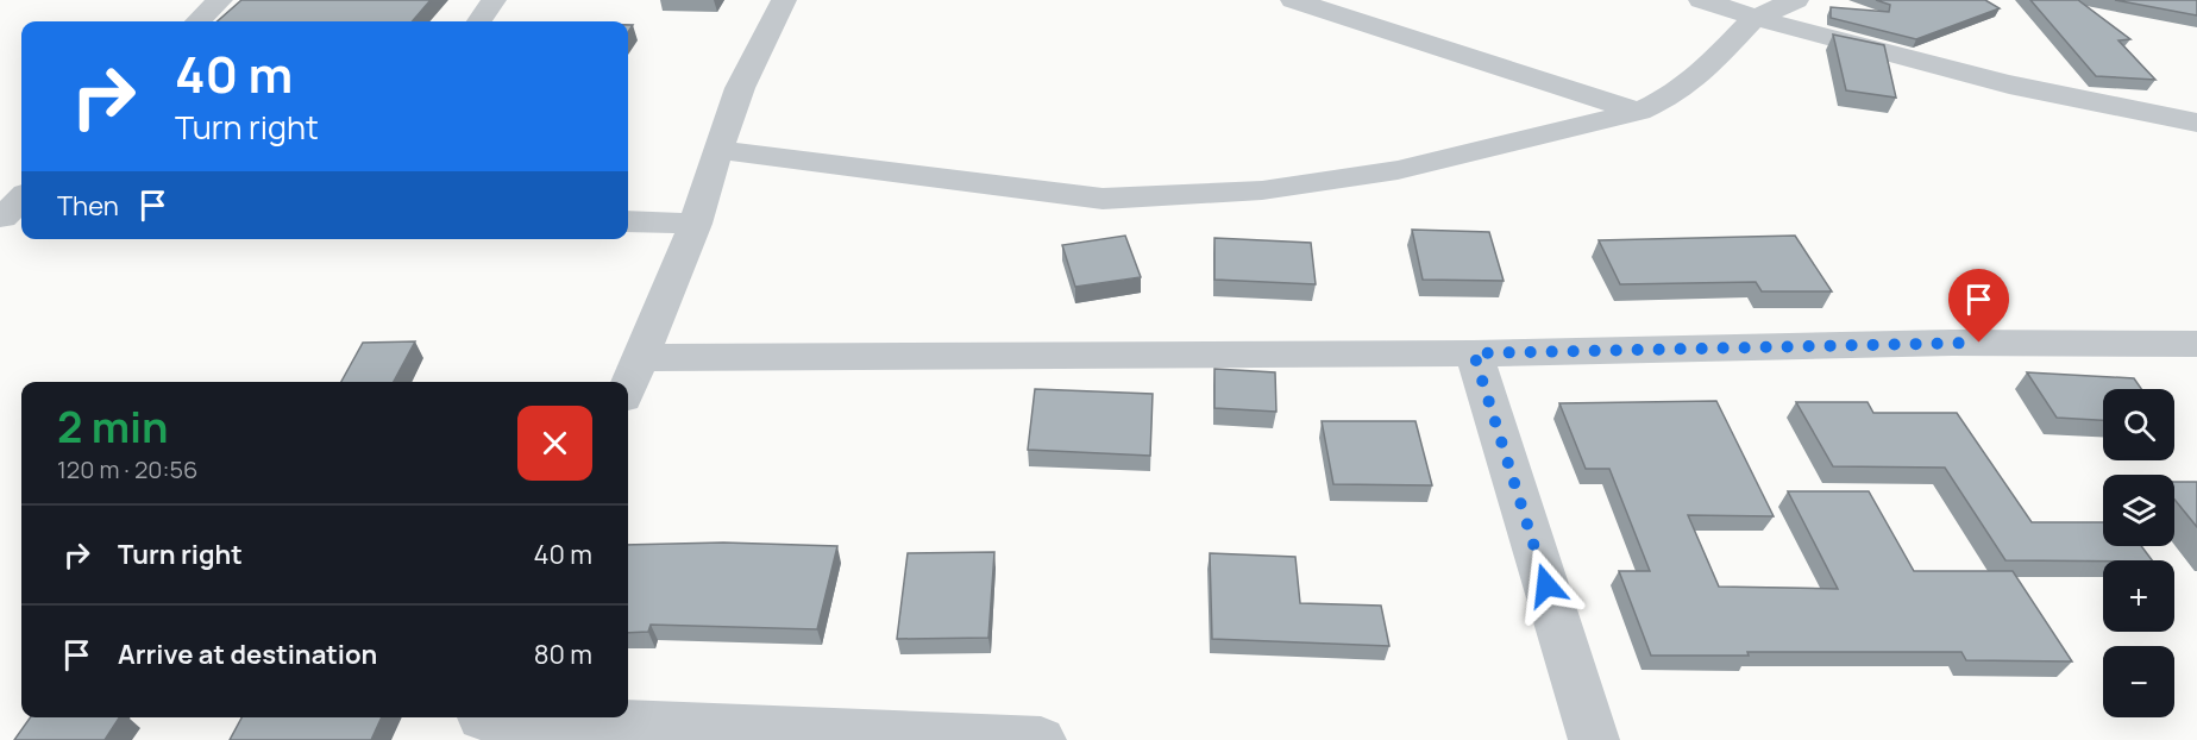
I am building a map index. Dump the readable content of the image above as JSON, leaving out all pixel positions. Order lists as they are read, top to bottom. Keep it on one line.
{"page":{"turn":["40 m","Turn right"],"then":"Then","heading":["2 min","120 m · 20:56"],"map_buttons":["+","−"],"list":[{"name":"Turn right","value":"40 m"},{"name":"Arrive at destination","value":"80 m"}]}}
